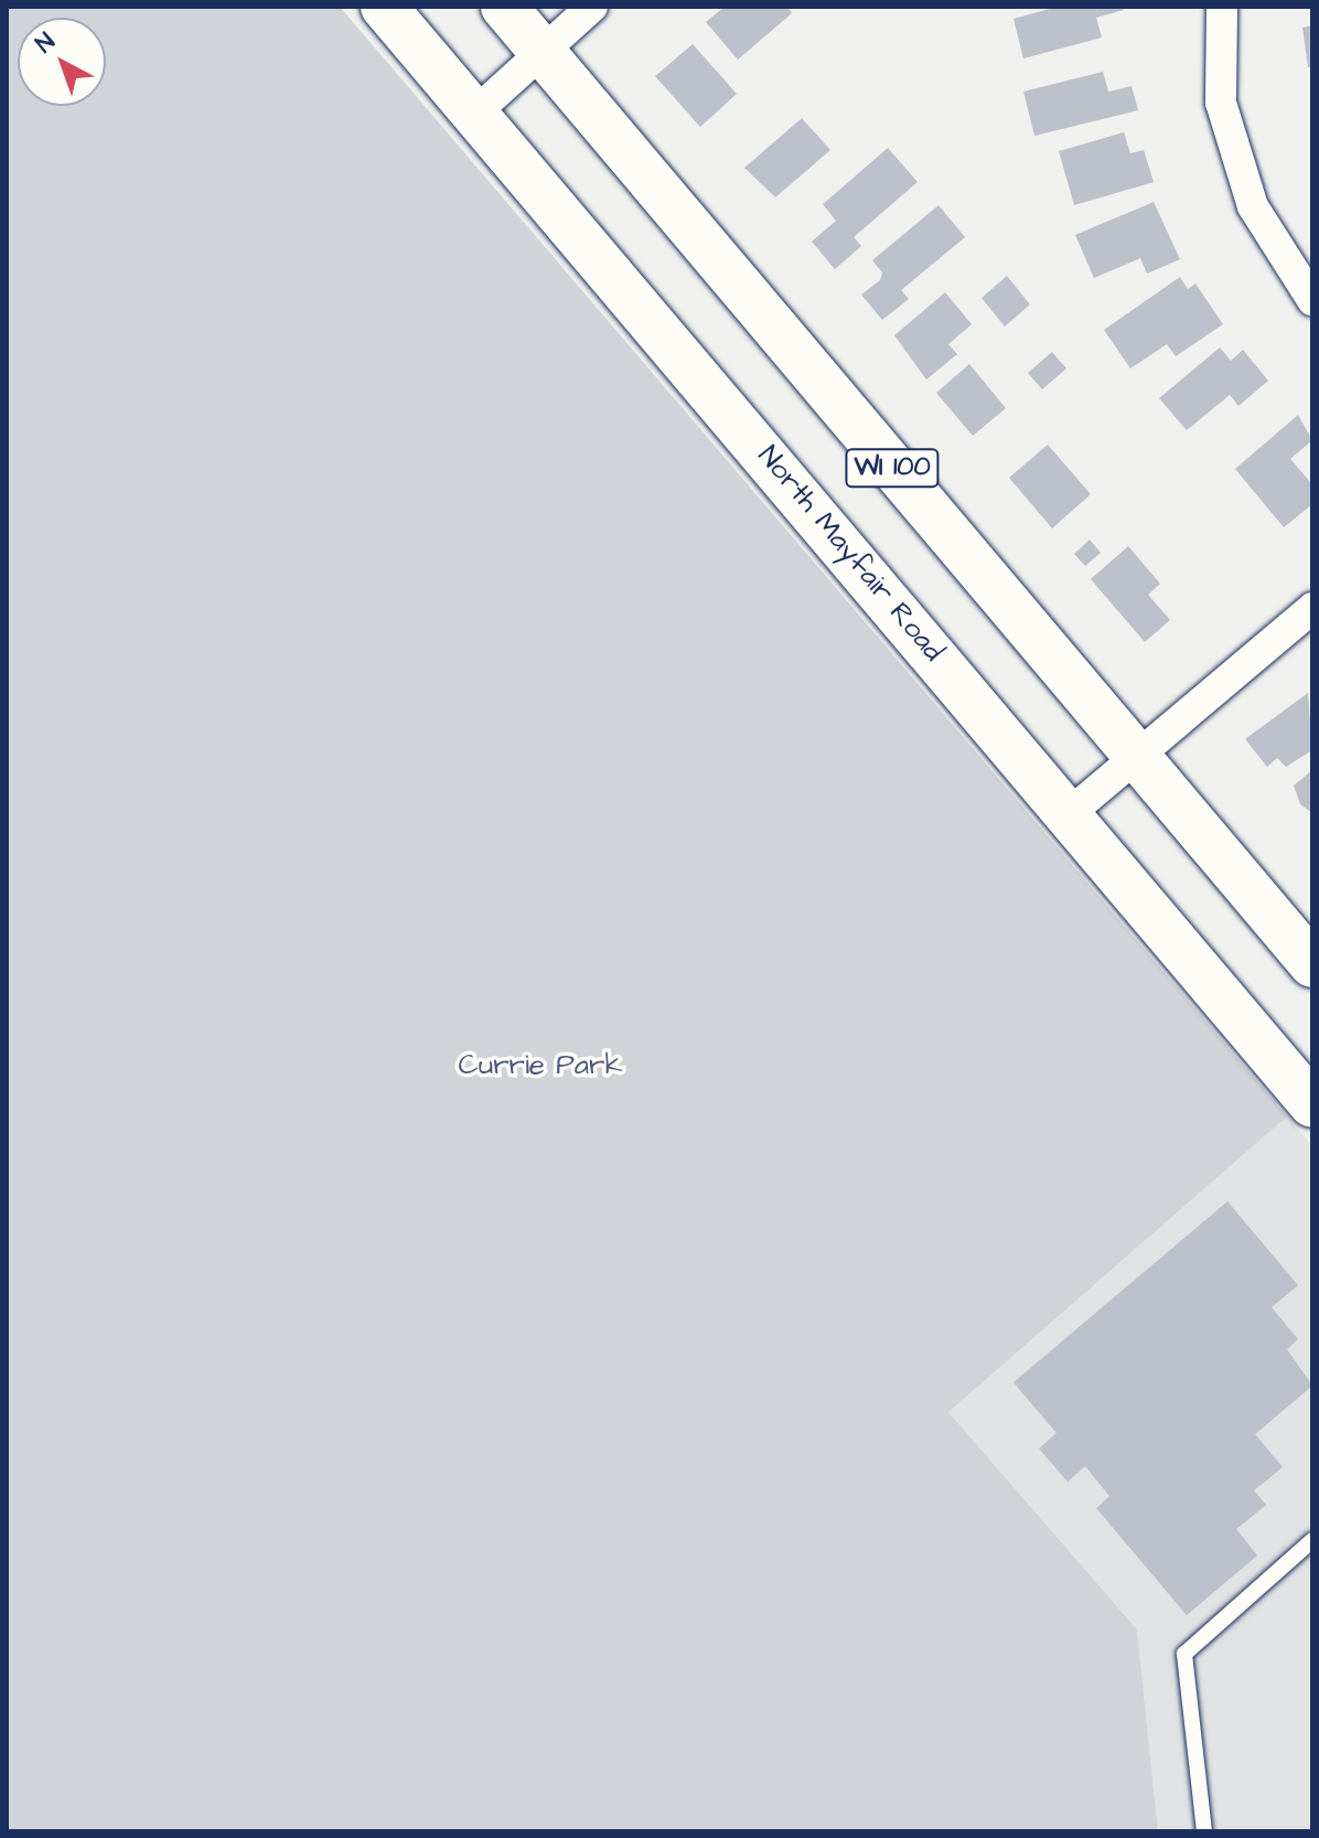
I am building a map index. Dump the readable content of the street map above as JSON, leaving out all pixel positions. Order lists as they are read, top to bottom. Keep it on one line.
{"streets":{"main road":["WI 100","North Mayfair Road"]},"parks":["Currie Park"],"north":"top left"}
